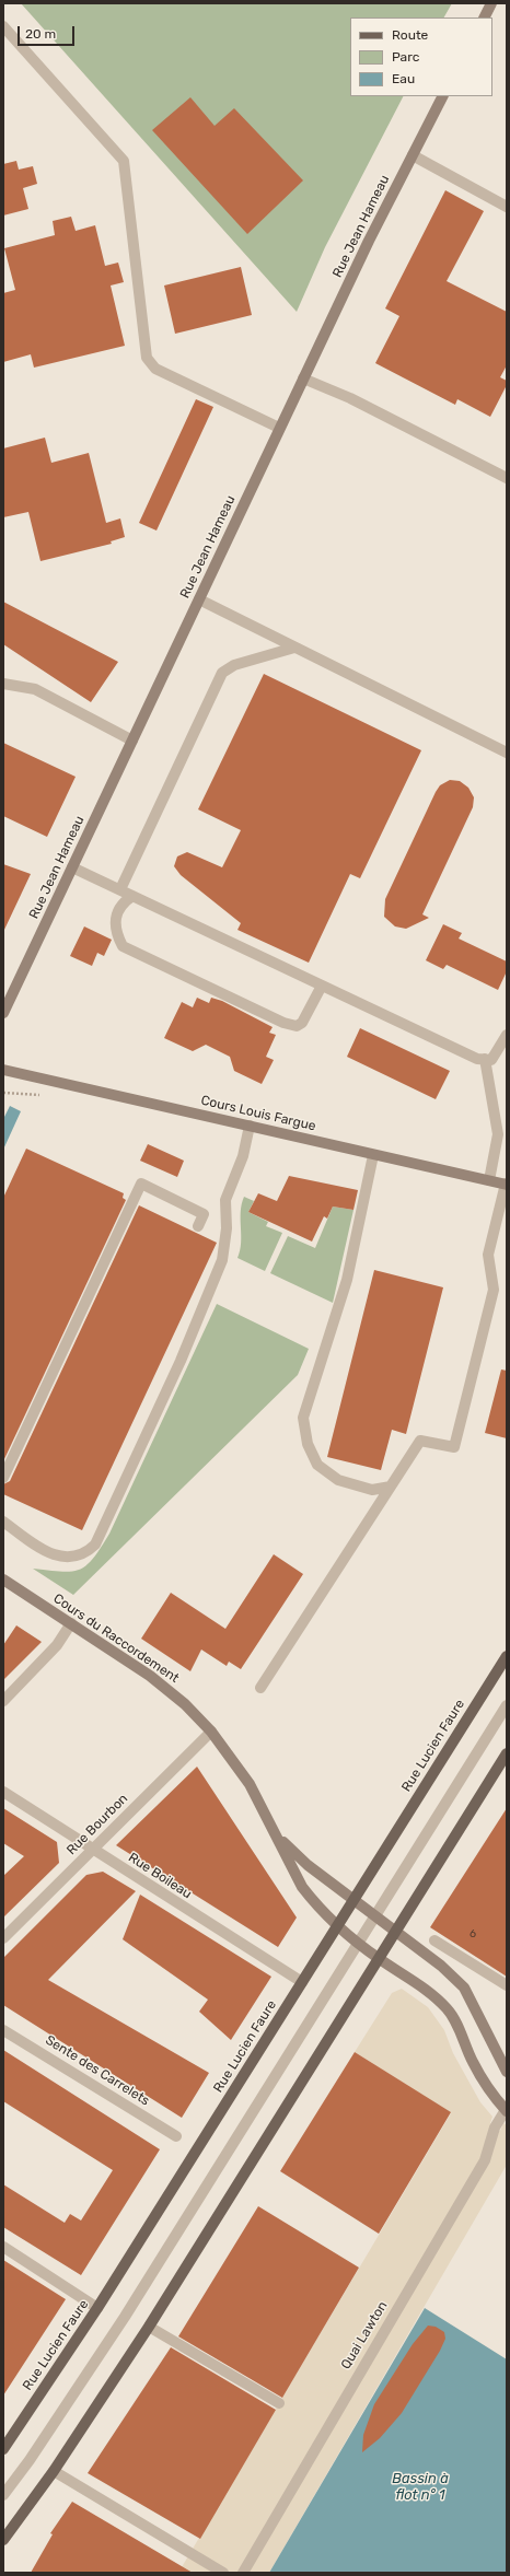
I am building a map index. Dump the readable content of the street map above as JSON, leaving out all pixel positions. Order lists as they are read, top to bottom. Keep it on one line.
{"streets":{"main road":["Rue Lucien Faure"],"street":["Rue Jean Hameau","Cours Louis Fargue","Cours du Raccordement","Rue Bourbon","Rue Boileau","Sente des Carrelets","Quai Lawton"]},"crossings":[["Cours du Raccordement","Rue Lucien Faure"],["Cours du Raccordement","Rue Bourbon"],["Cours du Raccordement","Quai Lawton"],["Rue Lucien Faure","Rue Boileau"],["Rue Bourbon","Rue Boileau"]],"water":["Bassin à flot n° 1"],"house_numbers":["6"],"legend":["Route","Parc","Eau"],"scale_bar":"20 m"}
